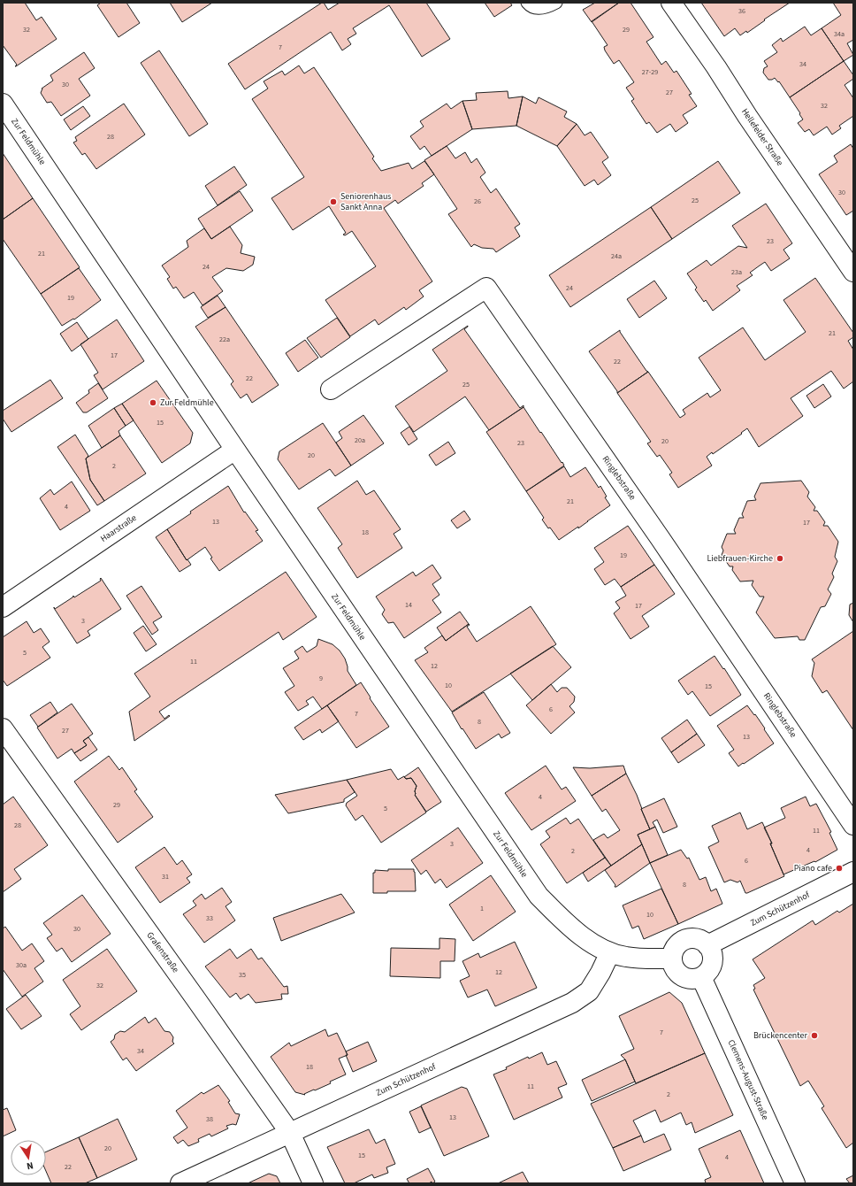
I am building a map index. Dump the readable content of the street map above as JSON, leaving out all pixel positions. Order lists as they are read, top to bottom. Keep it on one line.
{"streets":{"street":["Hellefelder Straße","Zur Feldmühle","Ringlebstraße","Haarstraße","Zum Schützenhof","Grafenstraße","Clemens-August-Straße"]},"crossings":[["Zur Feldmühle","Haarstraße"],["Zur Feldmühle","Zum Schützenhof"],["Zur Feldmühle","Clemens-August-Straße"],["Zum Schützenhof","Grafenstraße"],["Zum Schützenhof","Clemens-August-Straße"]],"places":["Seniorenhaus Sankt Anna","Zur Feldmühle","Liebfrauen-Kirche","Piano cafe","Brückencenter"],"house_numbers":["36","32","29","34a","7","34","27-29","30","27","32","28","30","25","26","23","21","24a","24","23a","24","19","21","22a","17","22","22","25","15","20a","20","23","20","2","21","4","13","17","18","19","14","17","3","5","11","12","9","10","15","6","7","8","27","13","4","29","5","28","11","3","4","2","6","31","8","1","10","33","30","30a","12","35","32","7","34","18","11","2","13","38","20","15","4","22"],"north":"bottom"}
